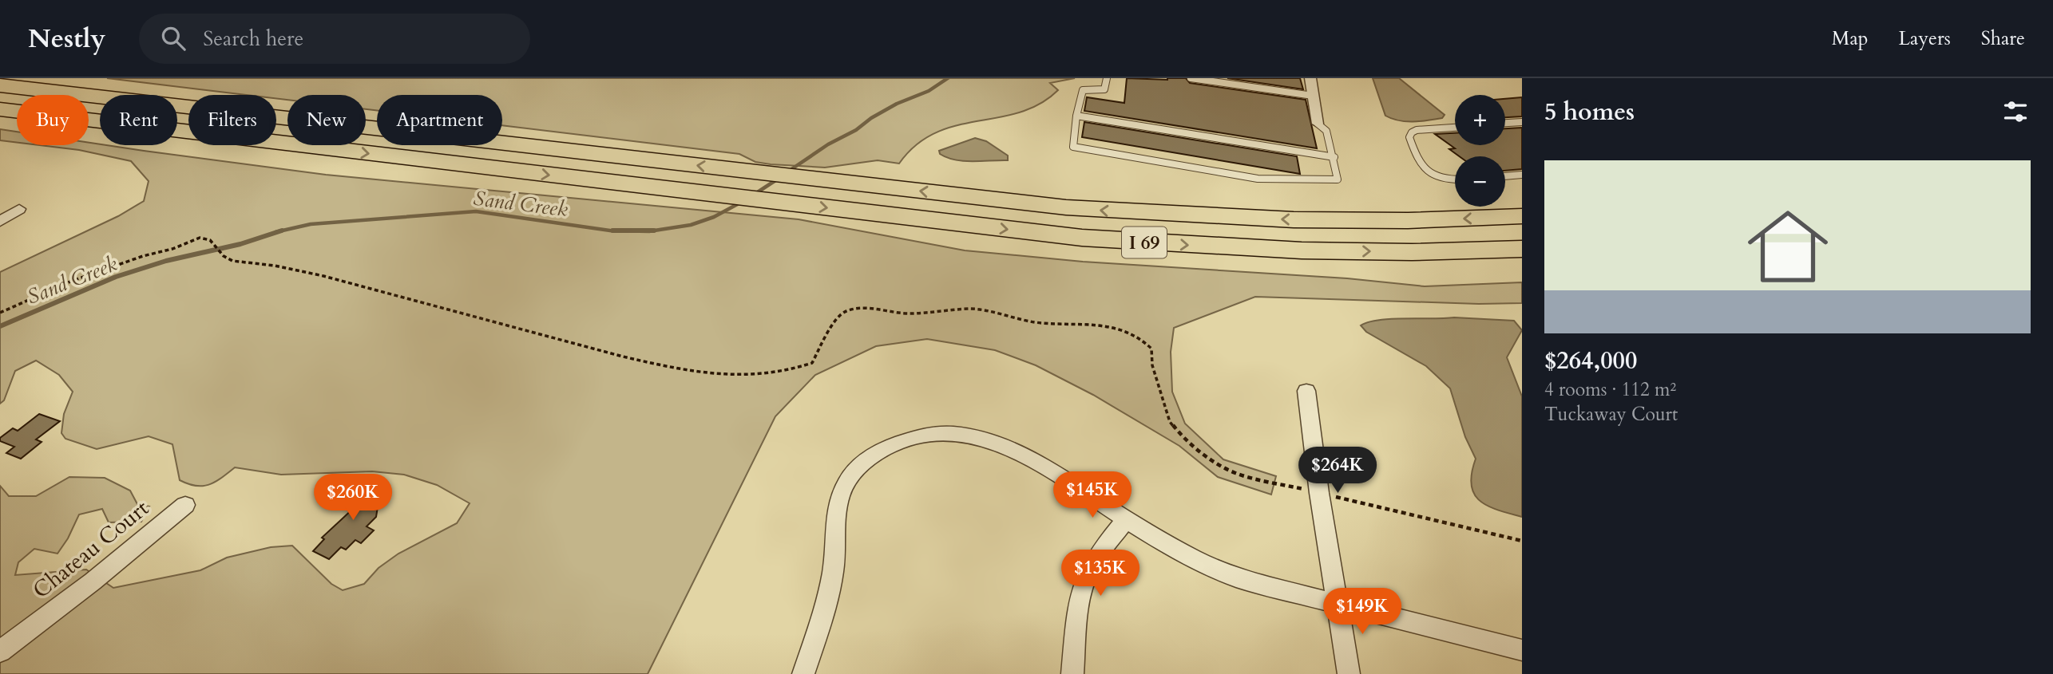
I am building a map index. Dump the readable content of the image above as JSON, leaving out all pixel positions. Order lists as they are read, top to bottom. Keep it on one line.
{"streets":{"highway":["I 69"],"street":["Chateau Court"]},"water":["Sand Creek"],"page":{"header":"Nestly","search":"Search here","nav":["Map","Layers","Share"],"heading":"5 homes","map_buttons":["+","−"],"chip":["Buy","Rent","Filters","New","Apartment"],"list":[{"name":"$264,000","note":"4 rooms · 112 m² · Tuckaway Court"}],"price":["$264K","$145K","$260K","$135K","$149K"]}}
